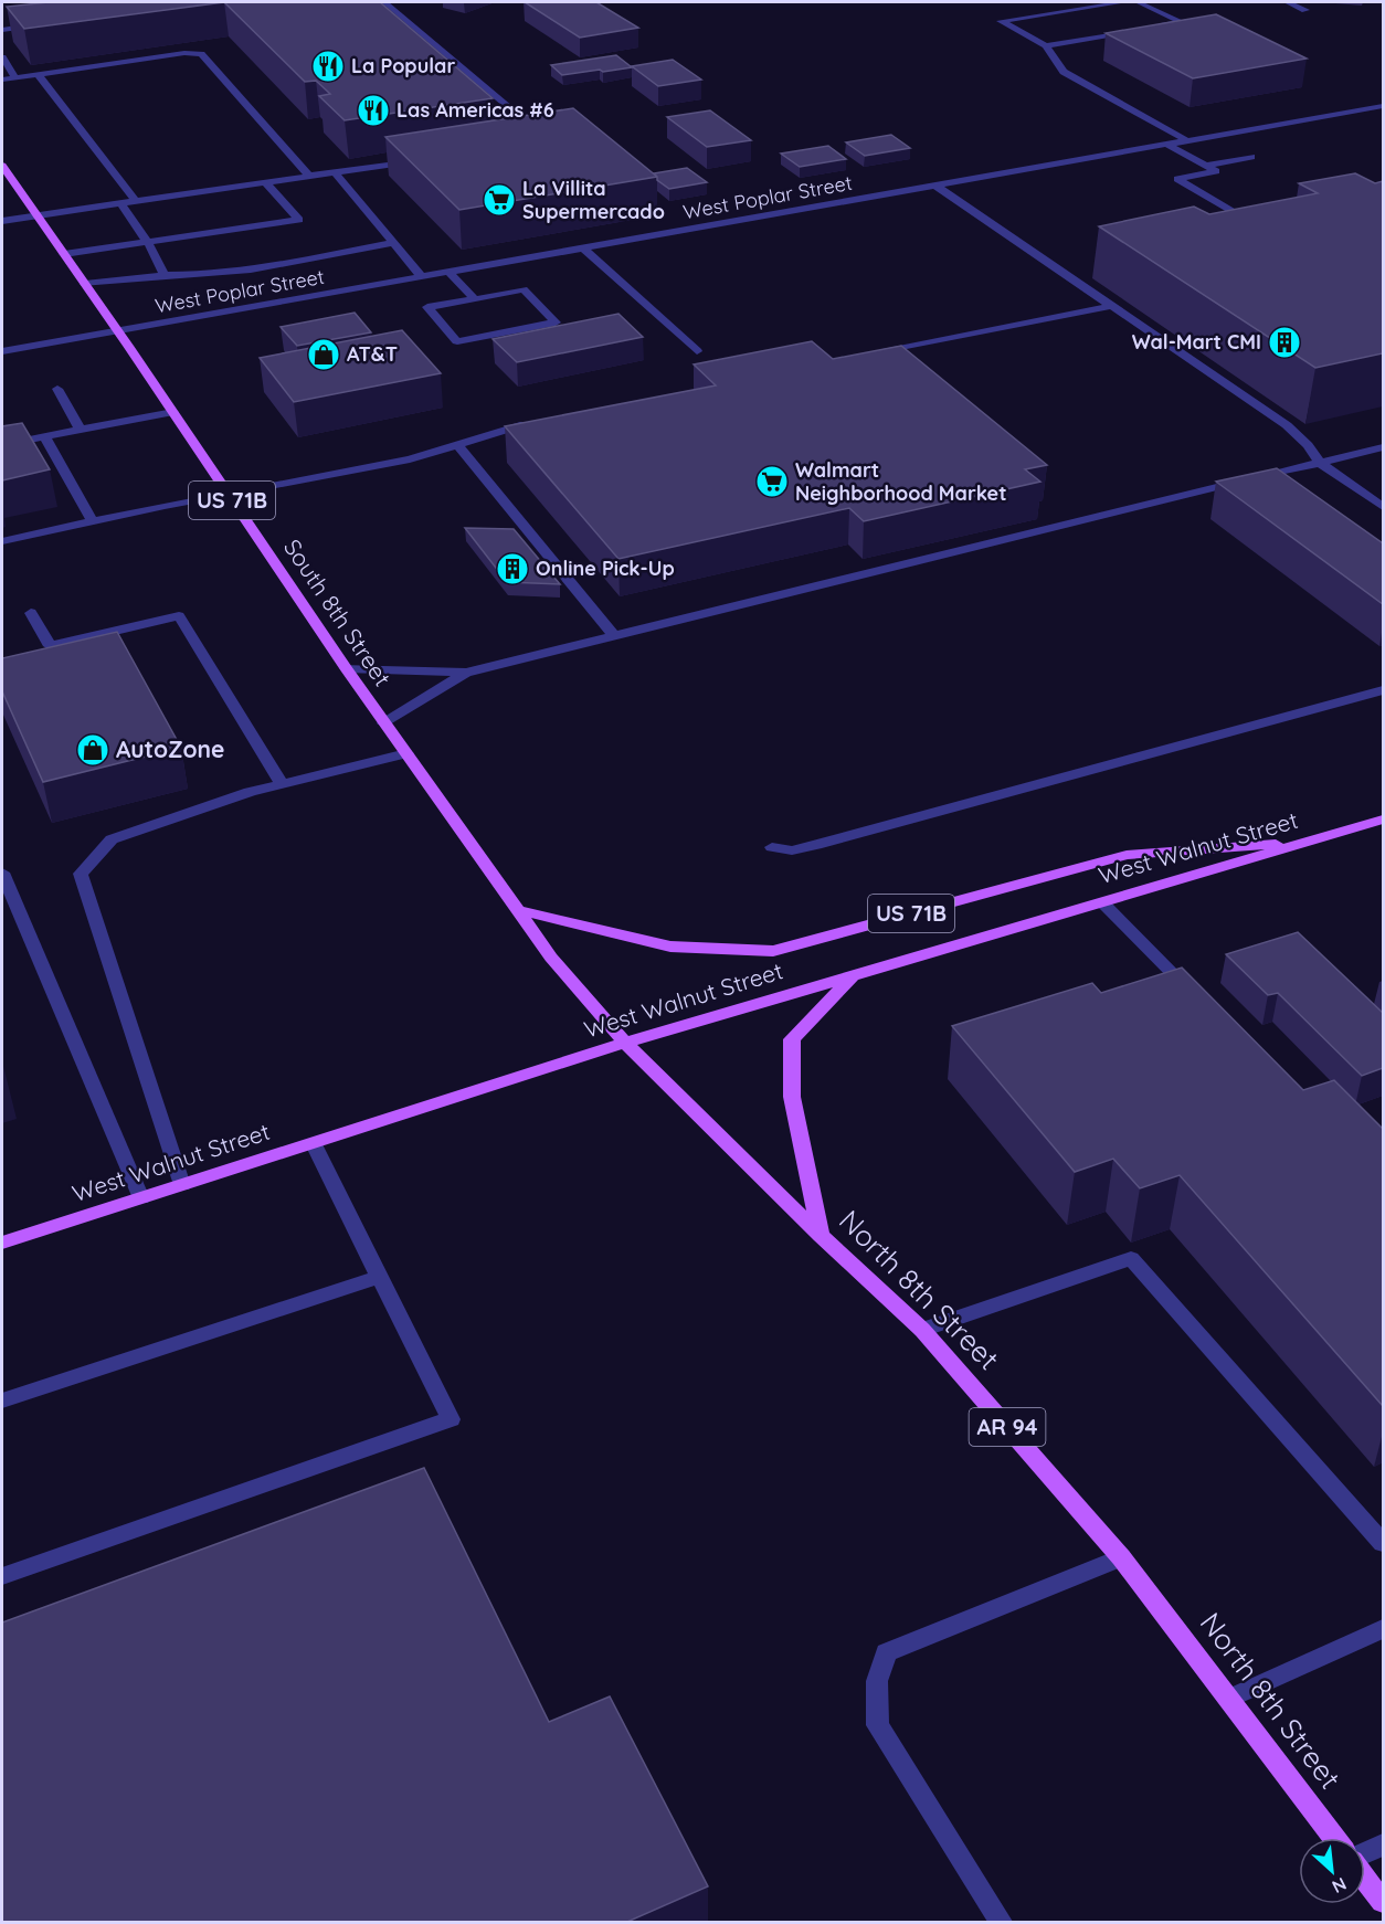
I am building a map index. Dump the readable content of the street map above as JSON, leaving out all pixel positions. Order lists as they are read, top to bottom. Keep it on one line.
{"streets":{"main road":["US 71B","South 8th Street","West Walnut Street","North 8th Street","AR 94"],"street":["West Poplar Street"]},"crossings":[["West Poplar Street","South 8th Street"],["US 71B","South 8th Street"],["US 71B","West Walnut Street"],["South 8th Street","West Walnut Street"],["South 8th Street","North 8th Street"],["West Walnut Street","North 8th Street"]],"places":{"restaurant":["La Popular","Las Americas #6"],"supermarket":["La Villita Supermercado","Walmart Neighborhood Market"],"building":["Wal-Mart CMI","Online Pick-Up"],"shop":["AT&T","AutoZone"]},"north":"bottom right"}
